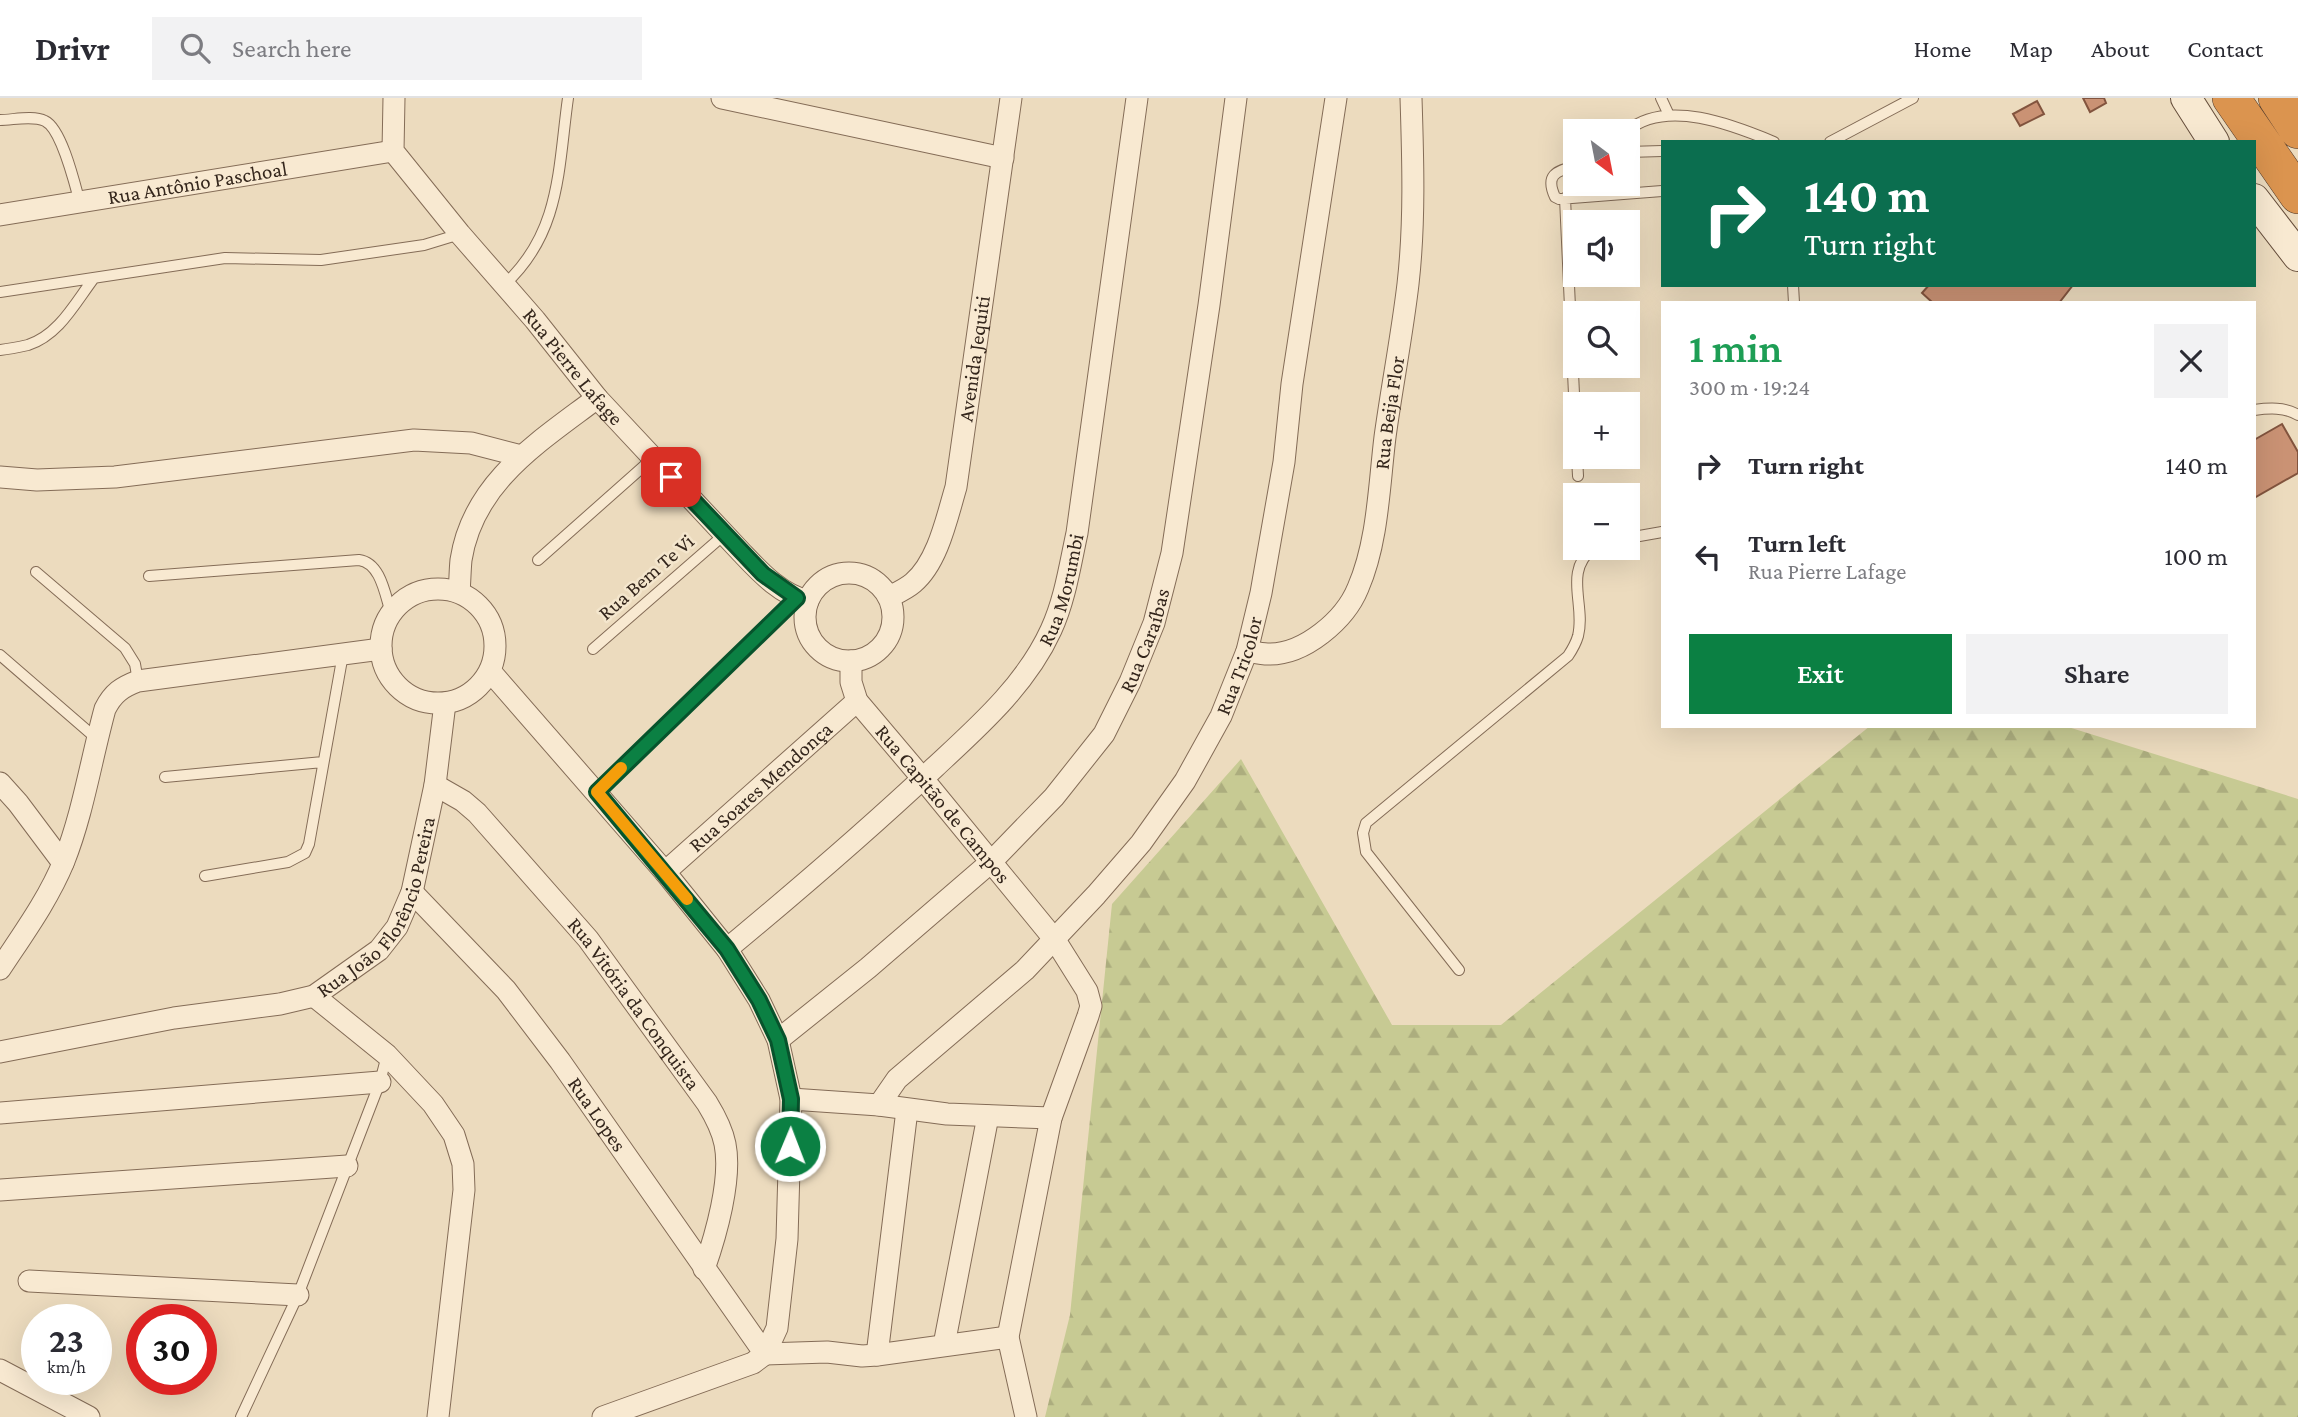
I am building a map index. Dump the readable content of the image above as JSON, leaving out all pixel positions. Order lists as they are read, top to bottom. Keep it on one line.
{"streets":{"street":["Rua Antônio Paschoal","Avenida Jequiti","Rua Pierre Lafage","Rua Beija Flor","Rua Morumbi","Rua Caraíbas","Rua Tricolor","Rua Soares Mendonça","Rua Capitão de Campos","Rua João Florêncio Pereira","Rua Vitória da Conquista","Rua Lopes"],"lane":["Rua Bem Te Vi"]},"crossings":[["Rua Antônio Paschoal","Rua Pierre Lafage"],["Avenida Jequiti","Rua Pierre Lafage"],["Rua Pierre Lafage","Rua Bem Te Vi"],["Rua Beija Flor","Rua Tricolor"],["Rua Morumbi","Rua Capitão de Campos"],["Rua Caraíbas","Rua Capitão de Campos"],["Rua Tricolor","Rua Capitão de Campos"],["Rua Soares Mendonça","Rua Capitão de Campos"],["Rua João Florêncio Pereira","Rua Vitória da Conquista"],["Rua João Florêncio Pereira","Rua Lopes"],["Rua Vitória da Conquista","Rua Lopes"]],"north":"bottom right","page":{"header":"Drivr","search":"Search here","nav":["Home","Map","About","Contact"],"map_buttons":["+","−"],"turn":["140 m","Turn right"],"heading":["1 min","300 m · 19:24"],"list":[{"name":"Turn right","value":"140 m"},{"name":"Turn left","note":"Rua Pierre Lafage","value":"100 m"}],"buttons":["Exit","Share"],"speed":"23 km/h","limit":"30"}}
